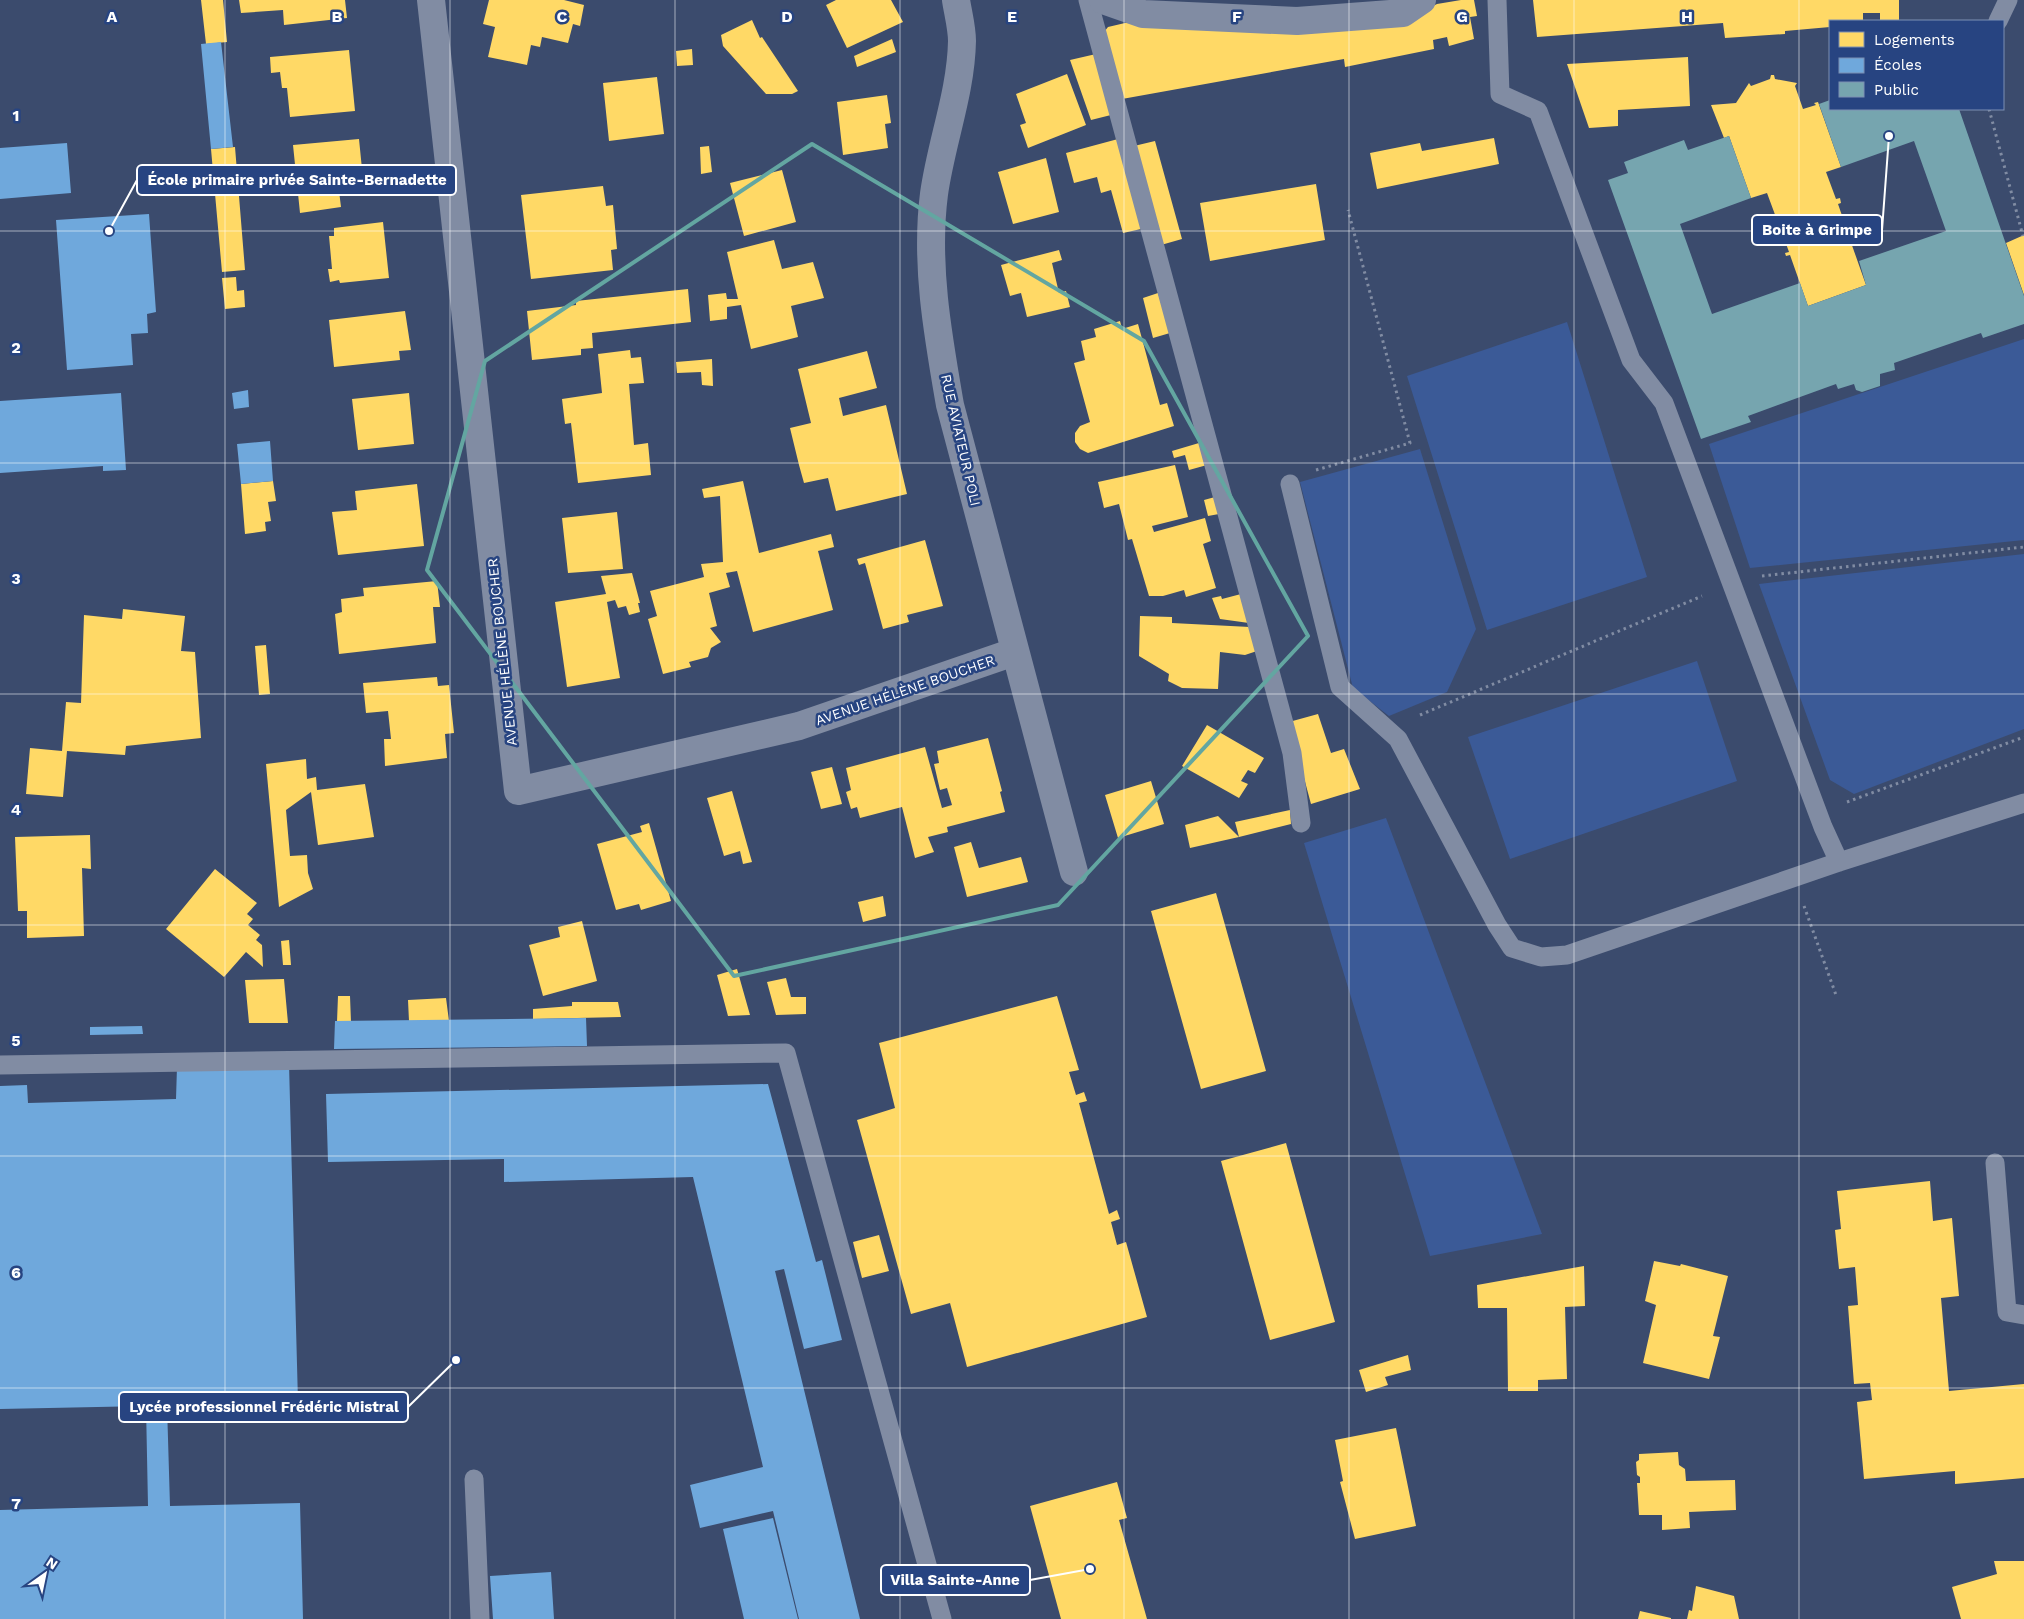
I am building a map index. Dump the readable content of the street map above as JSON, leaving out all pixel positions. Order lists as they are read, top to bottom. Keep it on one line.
{"streets":{"street":["RUE AVIATEUR POLI","AVENUE HÉLÈNE BOUCHER"]},"crossings":[["RUE AVIATEUR POLI","AVENUE HÉLÈNE BOUCHER"]],"places":["Boite à Grimpe","École primaire privée Sainte-Bernadette","Lycée professionnel Frédéric Mistral","Villa Sainte-Anne"],"legend":["Logements","Écoles","Public"],"north":"top right","grid":{"columns":["A","B","C","D","E","F","G","H"],"rows":["1","2","3","4","5","6","7"]}}
